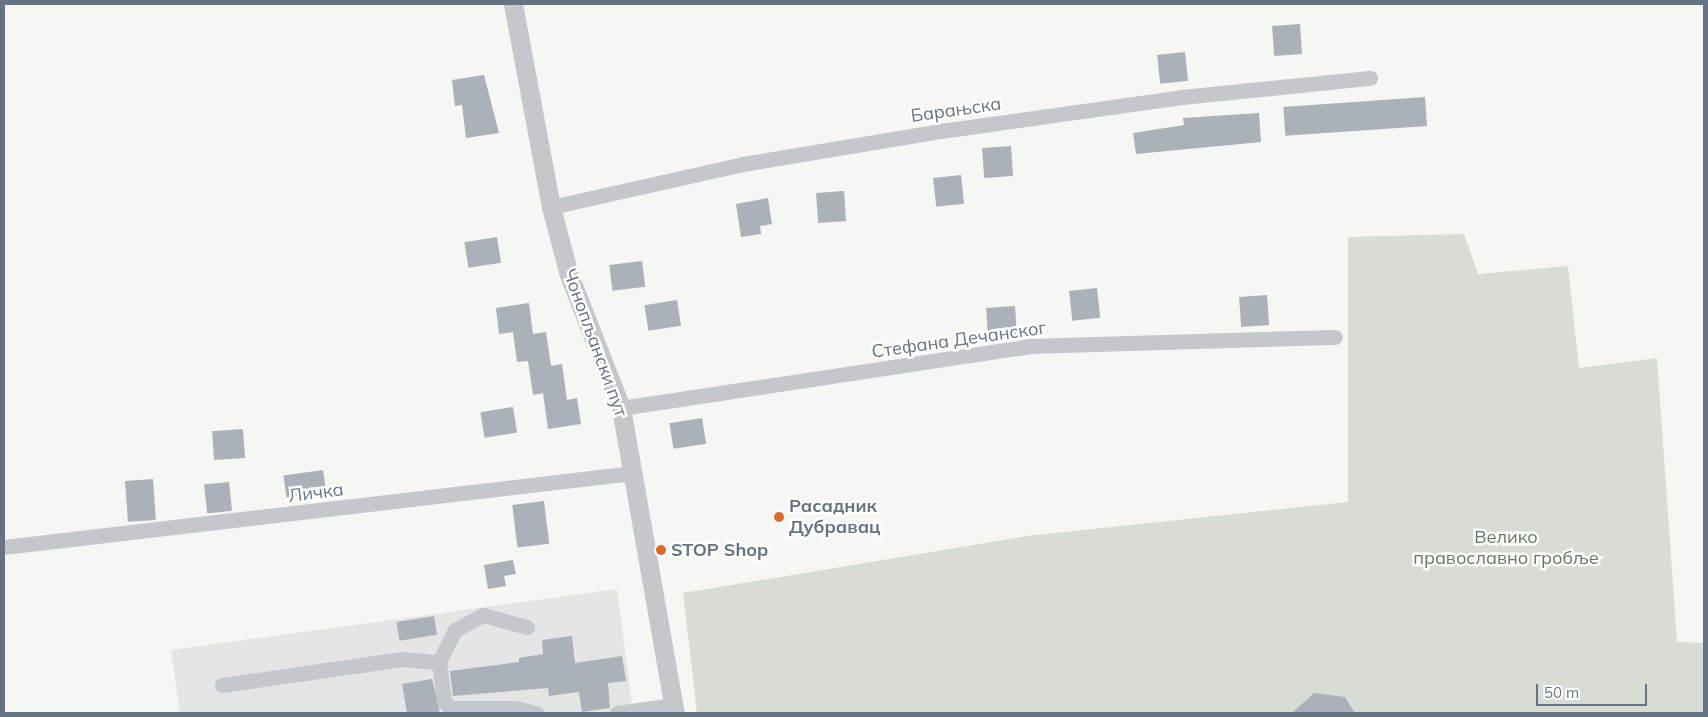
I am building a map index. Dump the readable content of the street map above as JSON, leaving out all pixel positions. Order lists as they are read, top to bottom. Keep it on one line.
{"streets":{"street":["Барањска","Стефана Дечанског","Чонопљански пут","Личка"]},"crossings":[["Барањска","Чонопљански пут"],["Стефана Дечанског","Чонопљански пут"],["Чонопљански пут","Личка"]],"parks":["Велико православно гробље"],"places":["Расадник Дубравац","STOP Shop"],"scale_bar":"50 m"}
